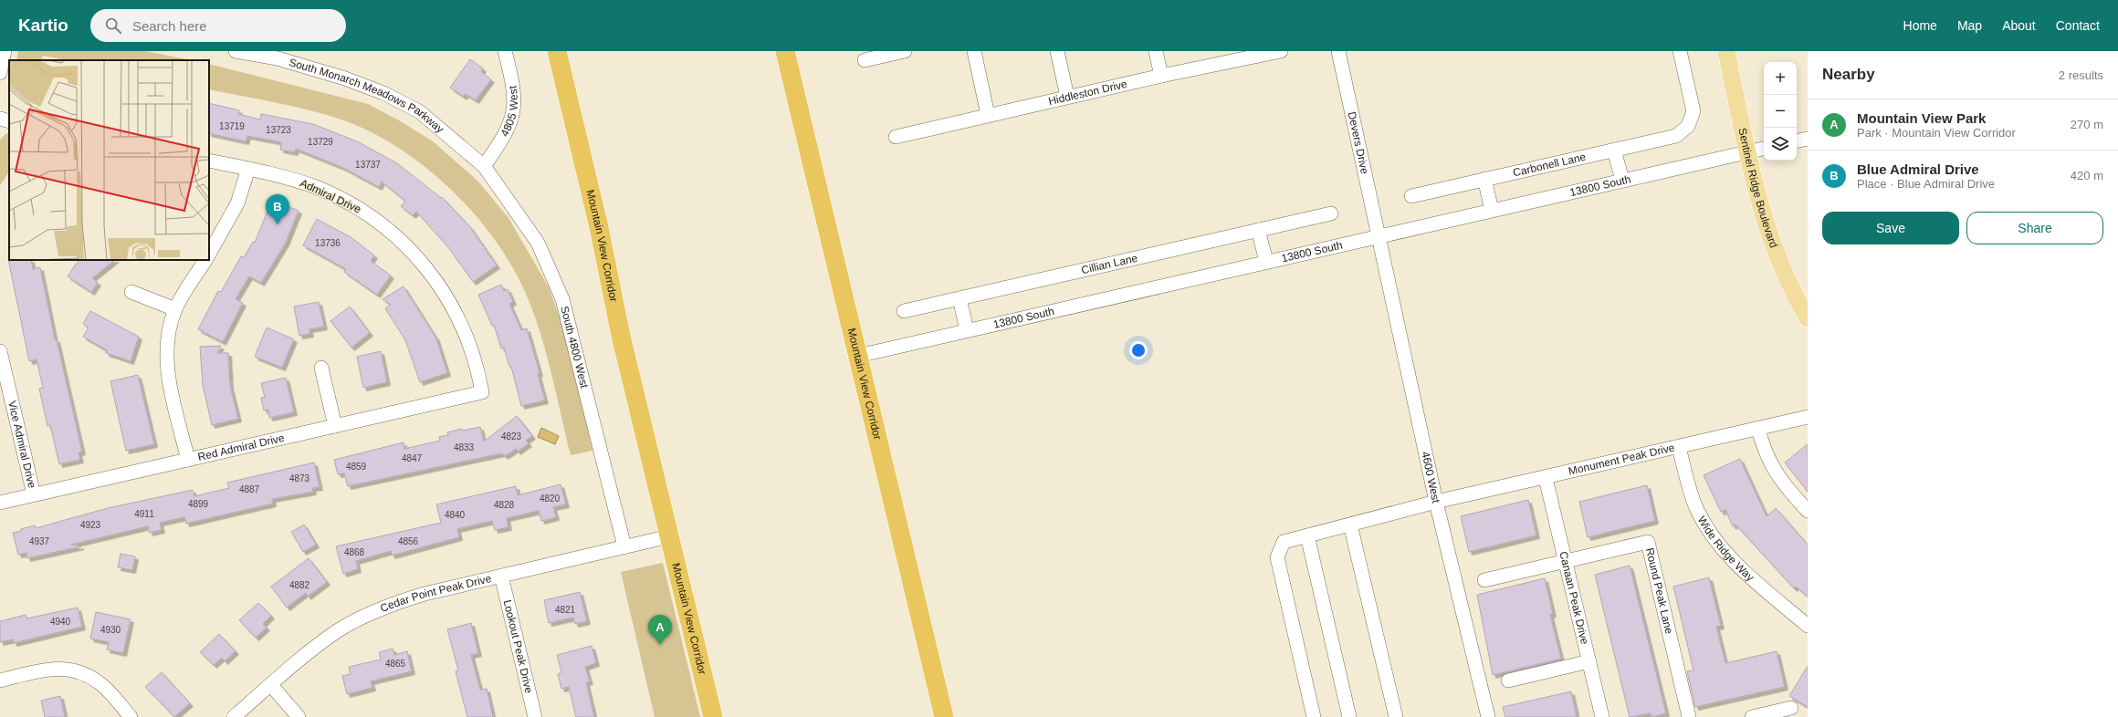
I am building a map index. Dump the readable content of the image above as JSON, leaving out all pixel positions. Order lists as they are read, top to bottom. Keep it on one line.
{"streets":{"highway":["Mountain View Corridor"],"main road":["Sentinel Ridge Boulevard"],"street":["Hiddleston Drive","South Monarch Meadows Parkway","4805 West","Devers Drive","Carbonell Lane","13800 South","Admiral Drive","Cillian Lane","South 4800 West","Vice Admiral Drive","Red Admiral Drive","Monument Peak Drive","4600 West","Wide Ridge Way","Round Peak Lane","Cedar Point Peak Drive","Canaan Peak Drive","Lookout Peak Drive"]},"crossings":[["South Monarch Meadows Parkway","4805 West"],["South Monarch Meadows Parkway","South 4800 West"],["4805 West","South 4800 West"],["Devers Drive","13800 South"],["Devers Drive","4600 West"],["13800 South","Sentinel Ridge Boulevard"],["13800 South","Mountain View Corridor"],["13800 South","4600 West"],["Admiral Drive","Red Admiral Drive"],["Mountain View Corridor","Cedar Point Peak Drive"],["South 4800 West","Cedar Point Peak Drive"],["Vice Admiral Drive","Red Admiral Drive"],["Monument Peak Drive","4600 West"],["Monument Peak Drive","Wide Ridge Way"],["Monument Peak Drive","Canaan Peak Drive"],["Round Peak Lane","Canaan Peak Drive"],["Cedar Point Peak Drive","Lookout Peak Drive"]],"house_numbers":["13719","13723","13729","13737","13736","4823","4833","4847","4859","4873","4887","4820","4899","4828","4911","4840","4923","4937","4856","4868","4882","4821","4940","4930","4865"],"page":{"header":"Kartio","search":"Search here","nav":["Home","Map","About","Contact"],"heading":["Nearby","2 results"],"map_buttons":["+","−"],"list":[{"mark":"A","name":"Mountain View Park","note":"Park · Mountain View Corridor","value":"270 m"},{"mark":"B","name":"Blue Admiral Drive","note":"Place · Blue Admiral Drive","value":"420 m"}],"pins":["B","A"],"buttons":["Save","Share"]}}
